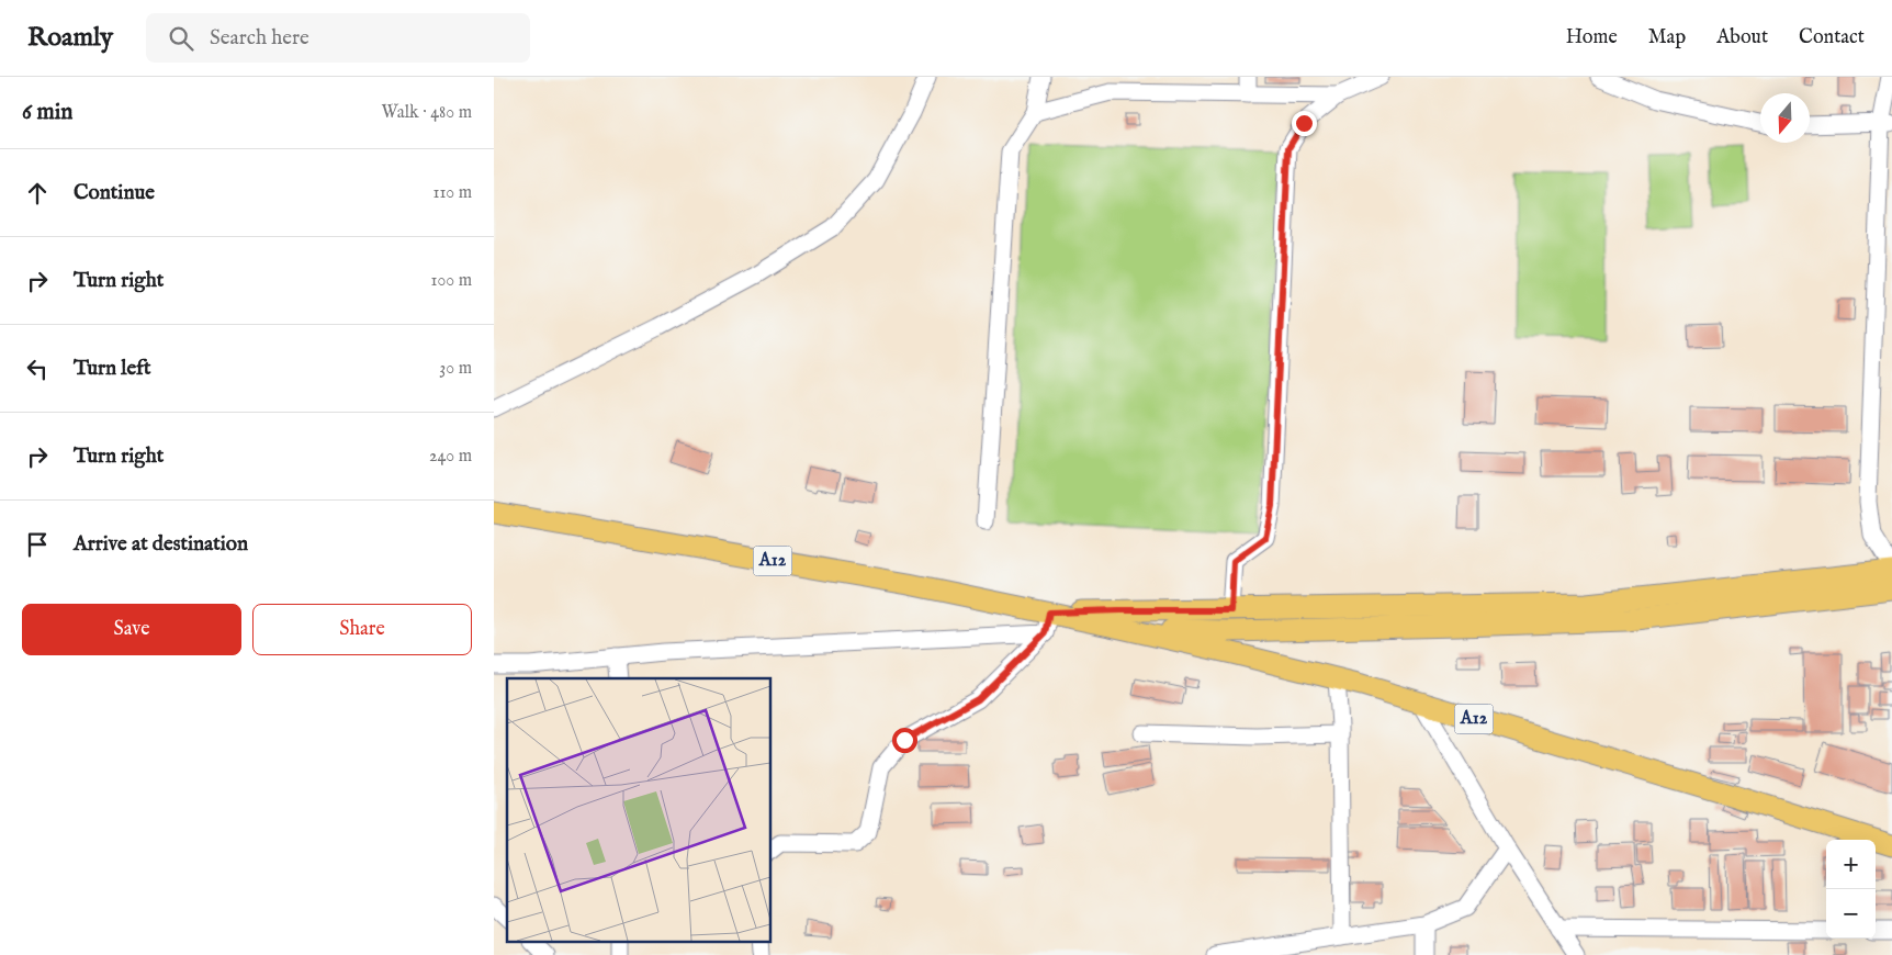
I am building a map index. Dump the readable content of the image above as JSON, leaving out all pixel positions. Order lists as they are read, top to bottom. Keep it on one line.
{"streets":{"main road":["A12"]},"north":"bottom","page":{"header":"Roamly","search":"Search here","nav":["Home","Map","About","Contact"],"heading":["6 min","Walk · 480 m"],"list":[["Continue","110 m"],["Turn right","100 m"],["Turn left","30 m"],["Turn right","240 m"],"Arrive at destination"],"buttons":["Save","Share"],"map_buttons":["+","−"]}}
